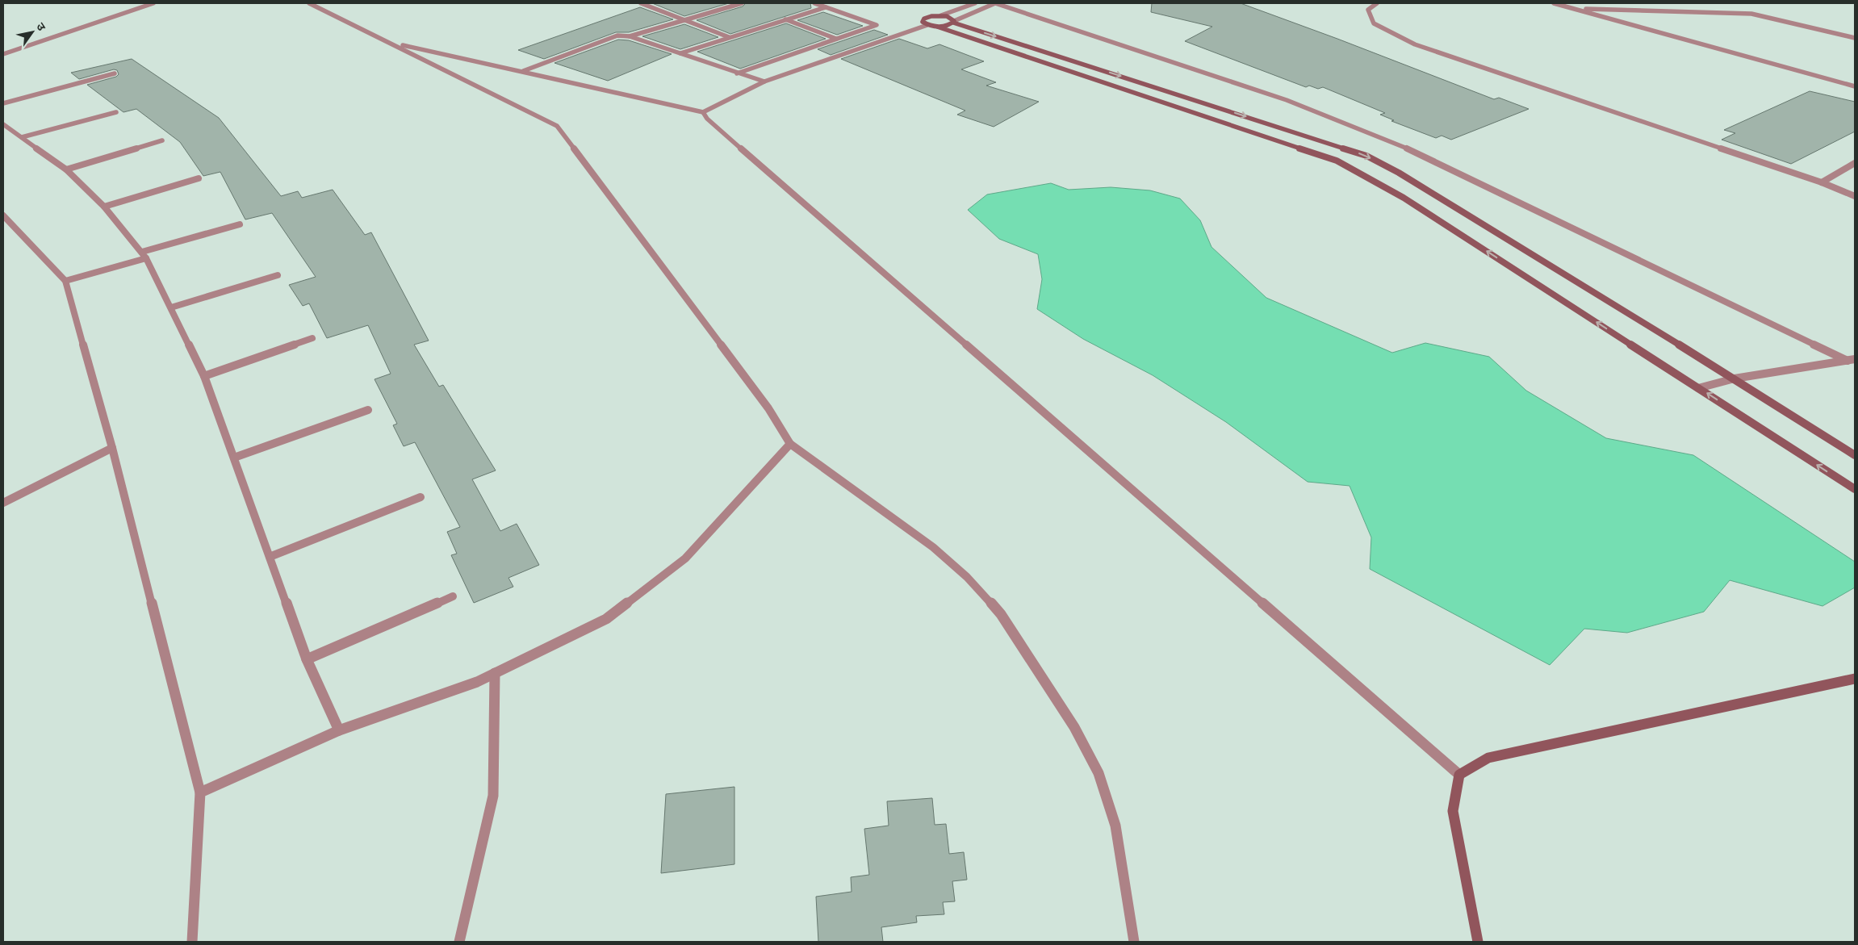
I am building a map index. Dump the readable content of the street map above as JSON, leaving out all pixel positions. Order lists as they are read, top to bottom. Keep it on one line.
{"north":"top right"}
